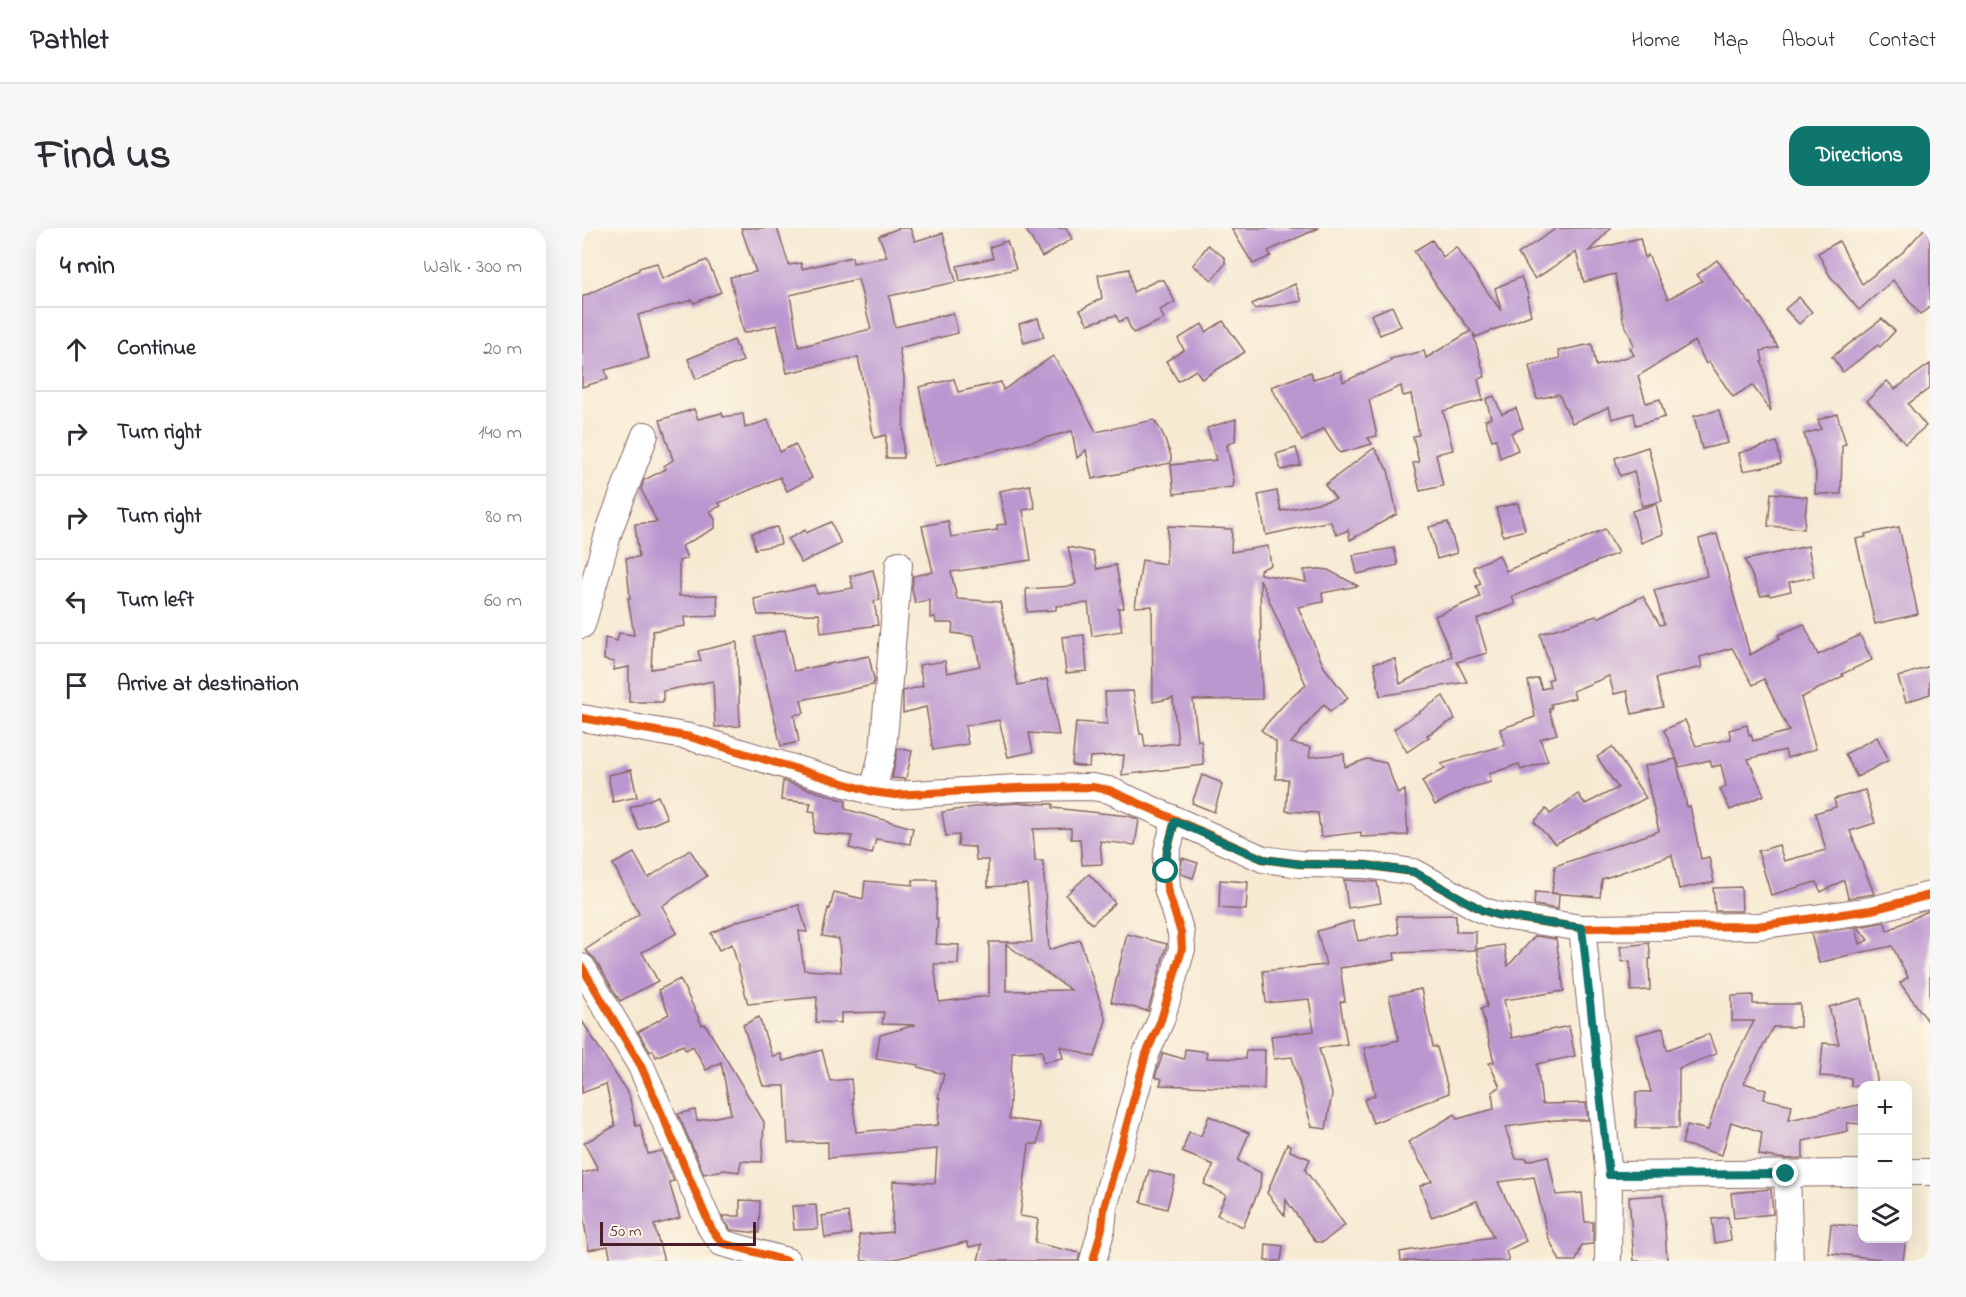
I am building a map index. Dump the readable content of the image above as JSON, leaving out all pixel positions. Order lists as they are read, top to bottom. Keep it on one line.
{"scale_bar":"50 m","page":{"header":"Pathlet","nav":["Home","Map","About","Contact"],"title":"Find us","buttons":"Directions","heading":["4 min","Walk · 300 m"],"list":[["Continue","20 m"],["Turn right","140 m"],["Turn right","80 m"],["Turn left","60 m"],"Arrive at destination"],"map_buttons":["+","−"],"scale":"50 m"}}
